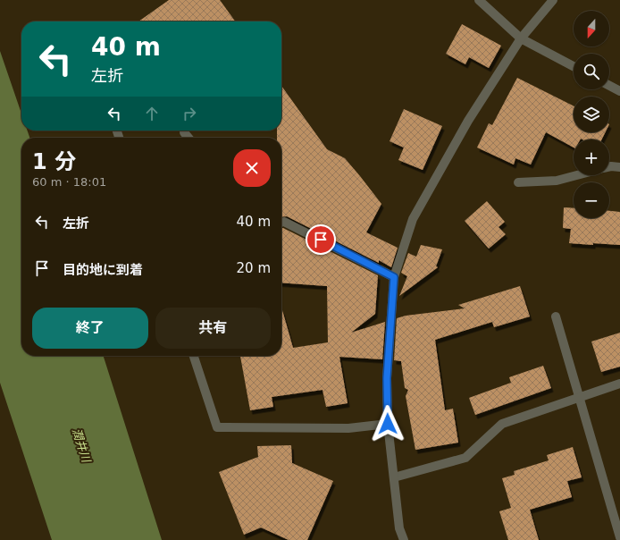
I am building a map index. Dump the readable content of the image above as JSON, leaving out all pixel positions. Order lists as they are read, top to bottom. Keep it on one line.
{"water":["潤井川"],"north":"bottom","page":{"map_buttons":["+","−"],"turn":["40 m","左折"],"heading":["1 分","60 m · 18:01"],"list":[{"name":"左折","value":"40 m"},{"name":"目的地に到着","value":"20 m"}],"buttons":["終了","共有"]}}
